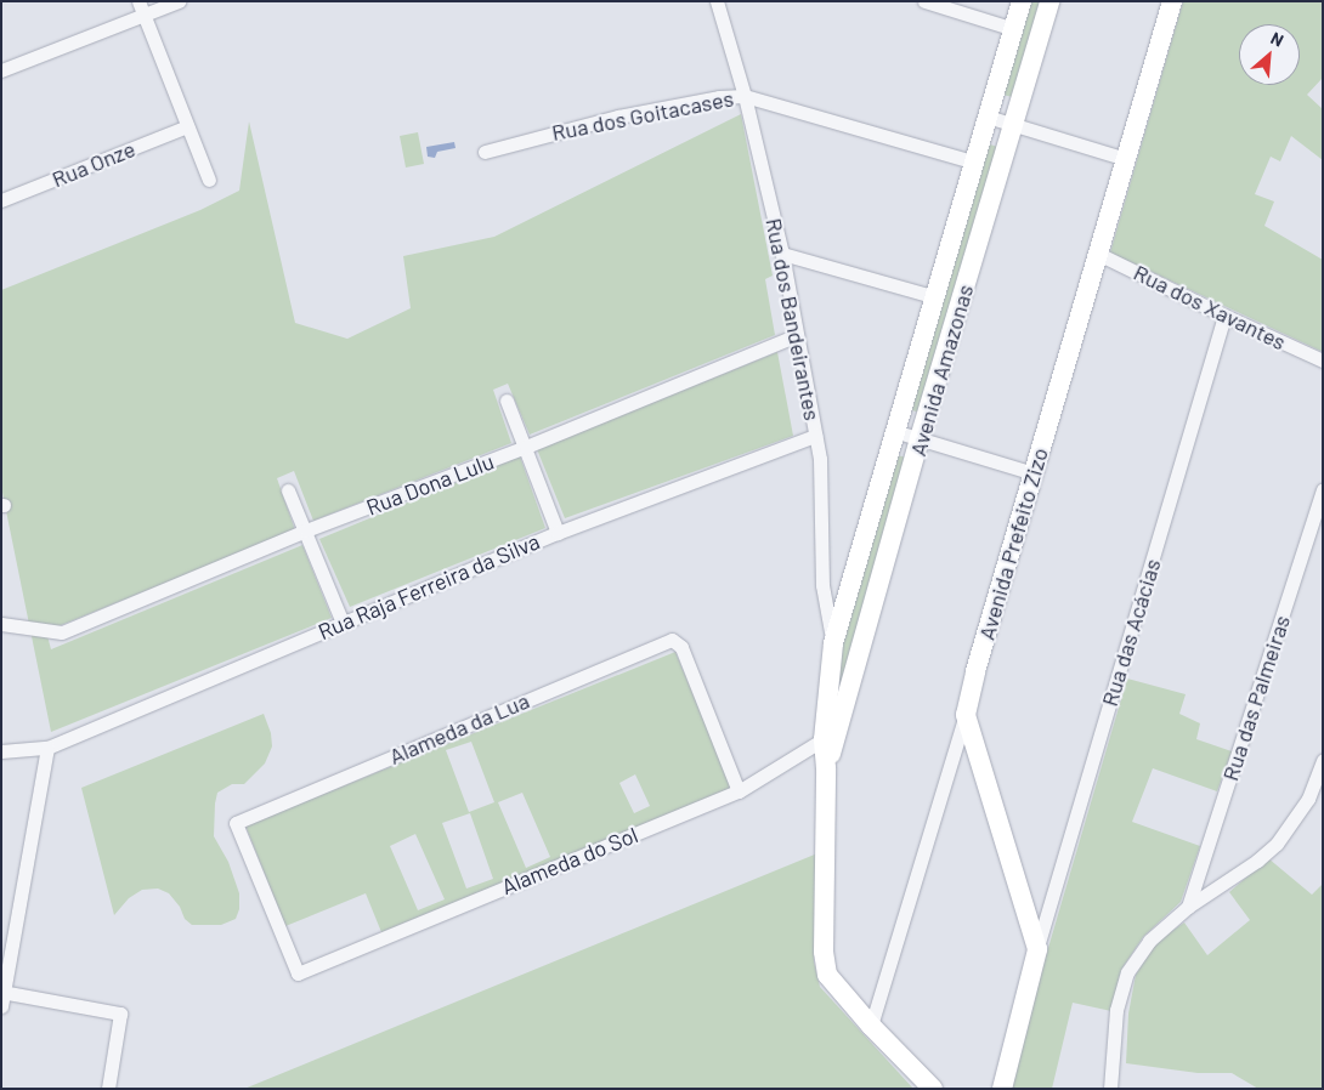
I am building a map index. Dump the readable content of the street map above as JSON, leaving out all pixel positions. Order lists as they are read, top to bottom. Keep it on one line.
{"streets":{"main road":["Avenida Amazonas","Avenida Prefeito Zizo"],"street":["Rua dos Goitacases","Rua Onze","Rua dos Xavantes","Rua dos Bandeirantes","Rua Dona Lulu","Rua Raja Ferreira da Silva","Rua das Acácias","Rua das Palmeiras","Alameda da Lua","Alameda do Sol"]},"crossings":[["Rua dos Goitacases","Rua dos Bandeirantes"],["Rua dos Goitacases","Avenida Amazonas"],["Rua dos Xavantes","Avenida Prefeito Zizo"],["Rua dos Xavantes","Rua das Acácias"],["Rua dos Bandeirantes","Avenida Amazonas"],["Rua dos Bandeirantes","Rua Dona Lulu"],["Rua dos Bandeirantes","Rua Raja Ferreira da Silva"],["Avenida Amazonas","Alameda do Sol"],["Alameda da Lua","Alameda do Sol"]],"north":"top right"}
